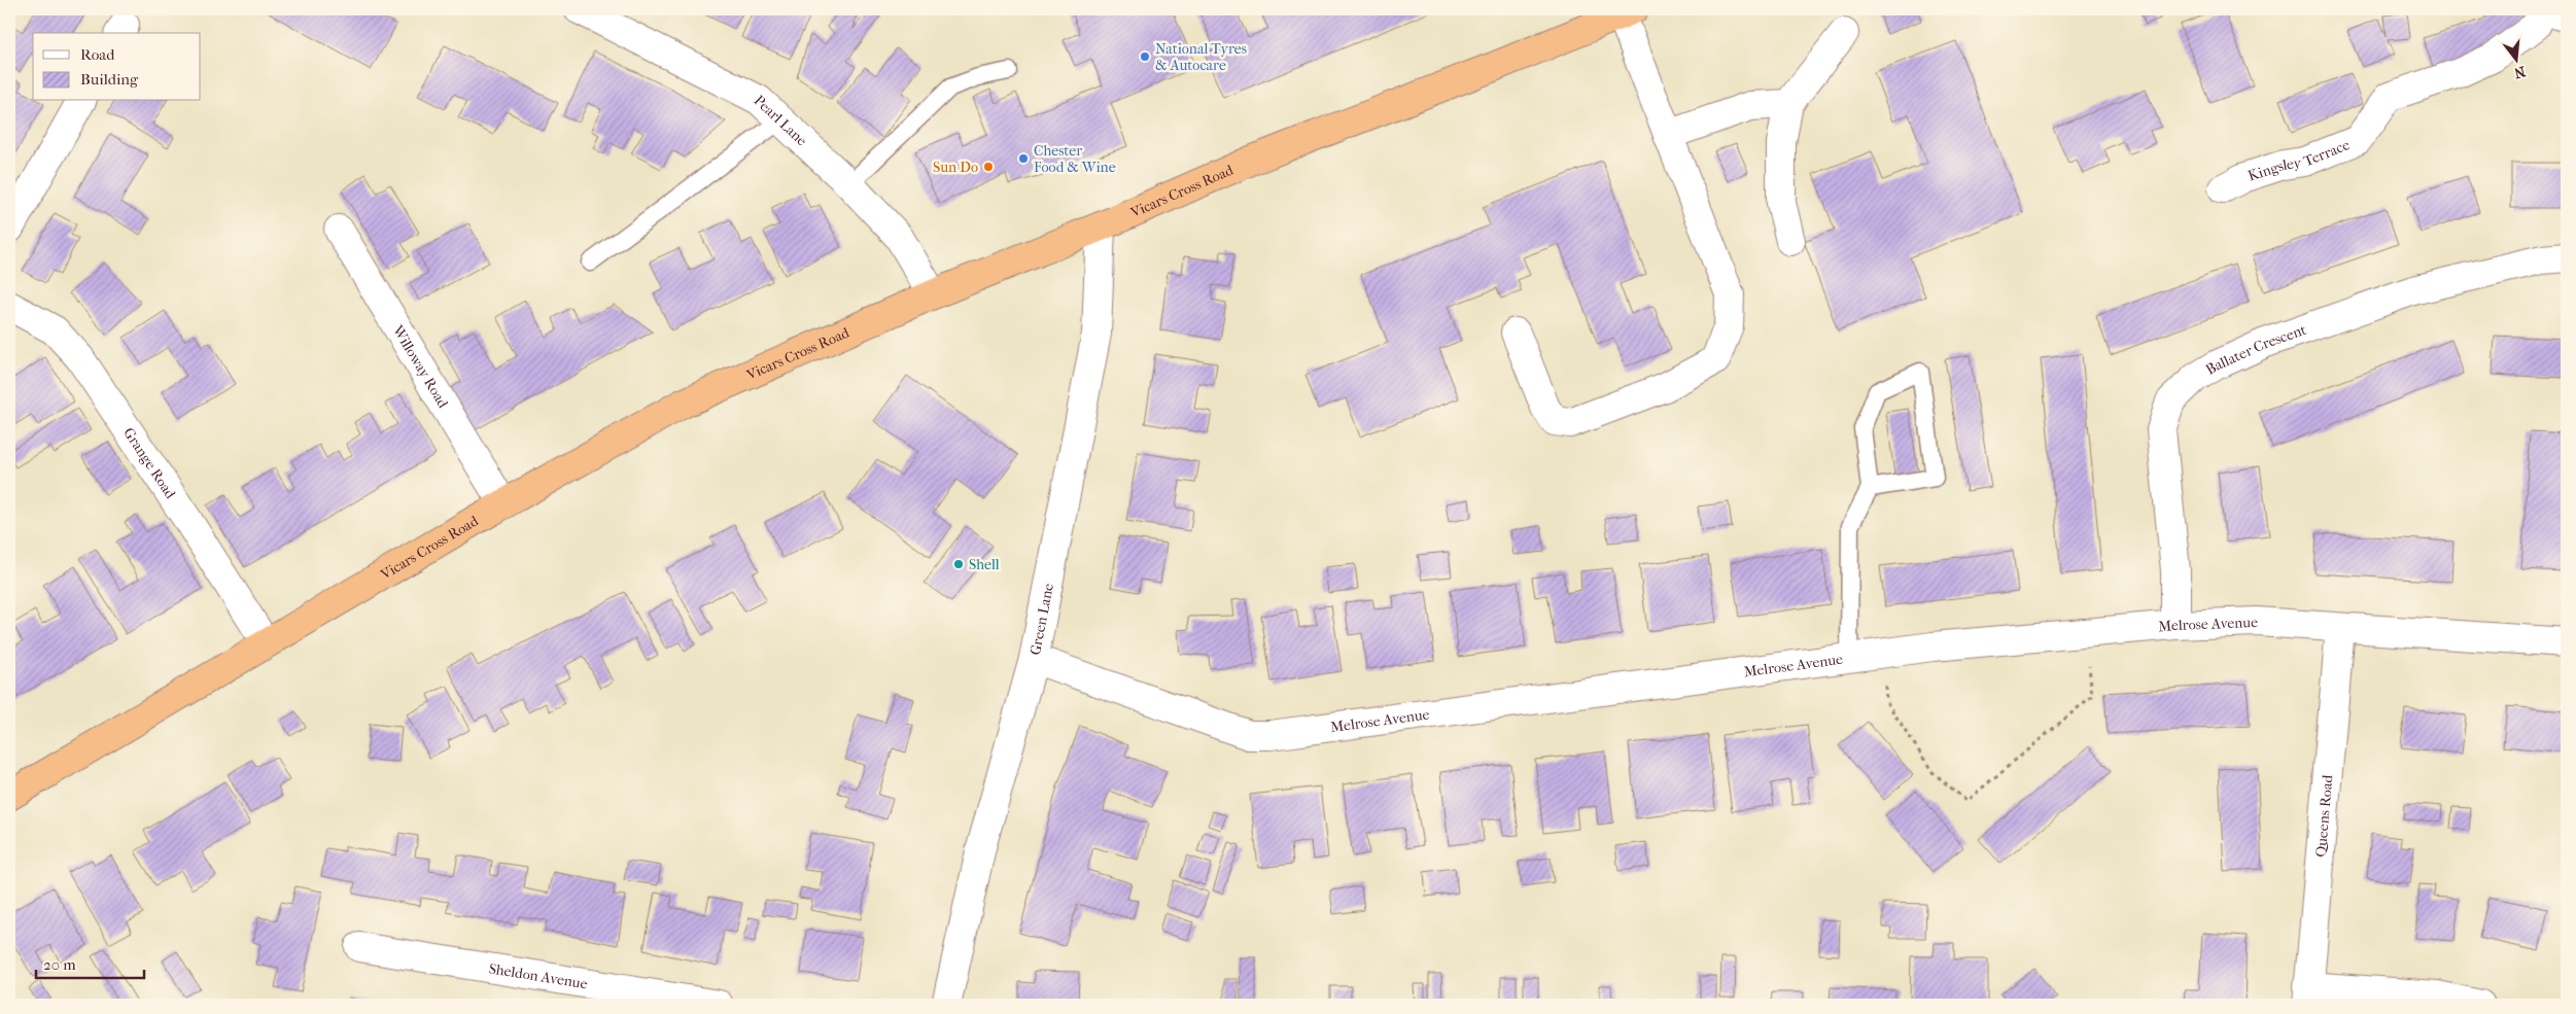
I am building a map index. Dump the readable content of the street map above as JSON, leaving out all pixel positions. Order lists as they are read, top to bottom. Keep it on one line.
{"streets":{"highway":["Vicars Cross Road"],"street":["Pearl Lane","Kingsley Terrace","Ballater Crescent","Willoway Road","Grange Road","Green Lane","Melrose Avenue","Queens Road","Sheldon Avenue"]},"crossings":[["Pearl Lane","Vicars Cross Road"],["Vicars Cross Road","Willoway Road"],["Vicars Cross Road","Grange Road"],["Vicars Cross Road","Green Lane"],["Ballater Crescent","Melrose Avenue"],["Green Lane","Melrose Avenue"],["Melrose Avenue","Queens Road"]],"places":["National Tyres & Autocare","Chester Food & Wine","Sun Do","Shell"],"legend":["Road","Building"],"scale_bar":"20 m","north":"bottom"}
